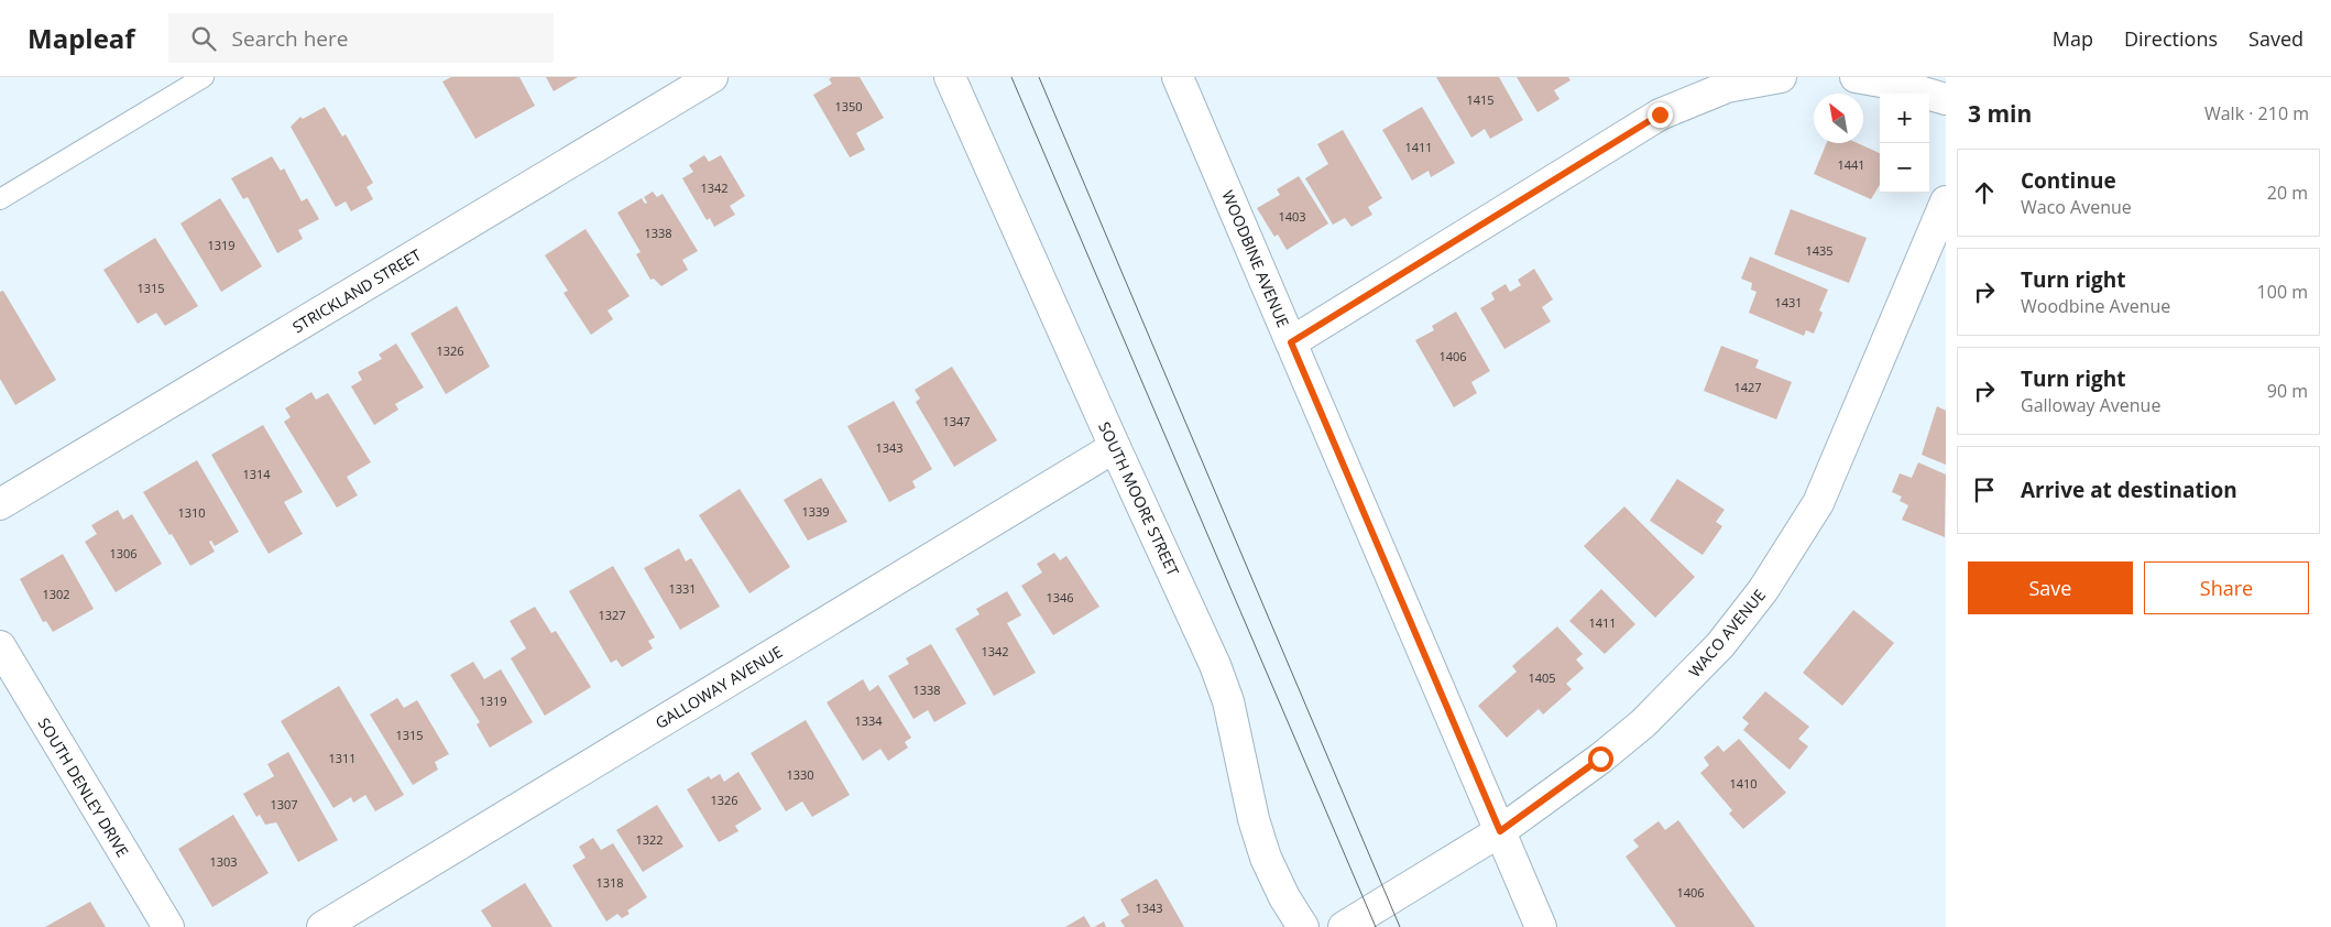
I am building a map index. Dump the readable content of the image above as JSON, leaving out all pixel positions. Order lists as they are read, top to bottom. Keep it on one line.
{"streets":{"street":["WOODBINE AVENUE","STRICKLAND STREET","SOUTH MOORE STREET","WACO AVENUE","GALLOWAY AVENUE","SOUTH DENLEY DRIVE"]},"crossings":[["WOODBINE AVENUE","WACO AVENUE"],["SOUTH MOORE STREET","GALLOWAY AVENUE"]],"house_numbers":["1415","1350","1411","1441","1342","1403","1338","1319","1435","1315","1431","1326","1406","1427","1347","1343","1314","1339","1310","1306","1331","1302","1346","1327","1411","1342","1405","1338","1319","1334","1315","1311","1330","1410","1326","1307","1322","1303","1318","1406","1343"],"north":"top left","page":{"header":"Mapleaf","search":"Search here","nav":["Map","Directions","Saved"],"heading":["3 min","Walk · 210 m"],"map_buttons":["+","−"],"list":[["Continue","Waco Avenue","20 m"],["Turn right","Woodbine Avenue","100 m"],["Turn right","Galloway Avenue","90 m"],"Arrive at destination"],"buttons":["Save","Share"]}}
